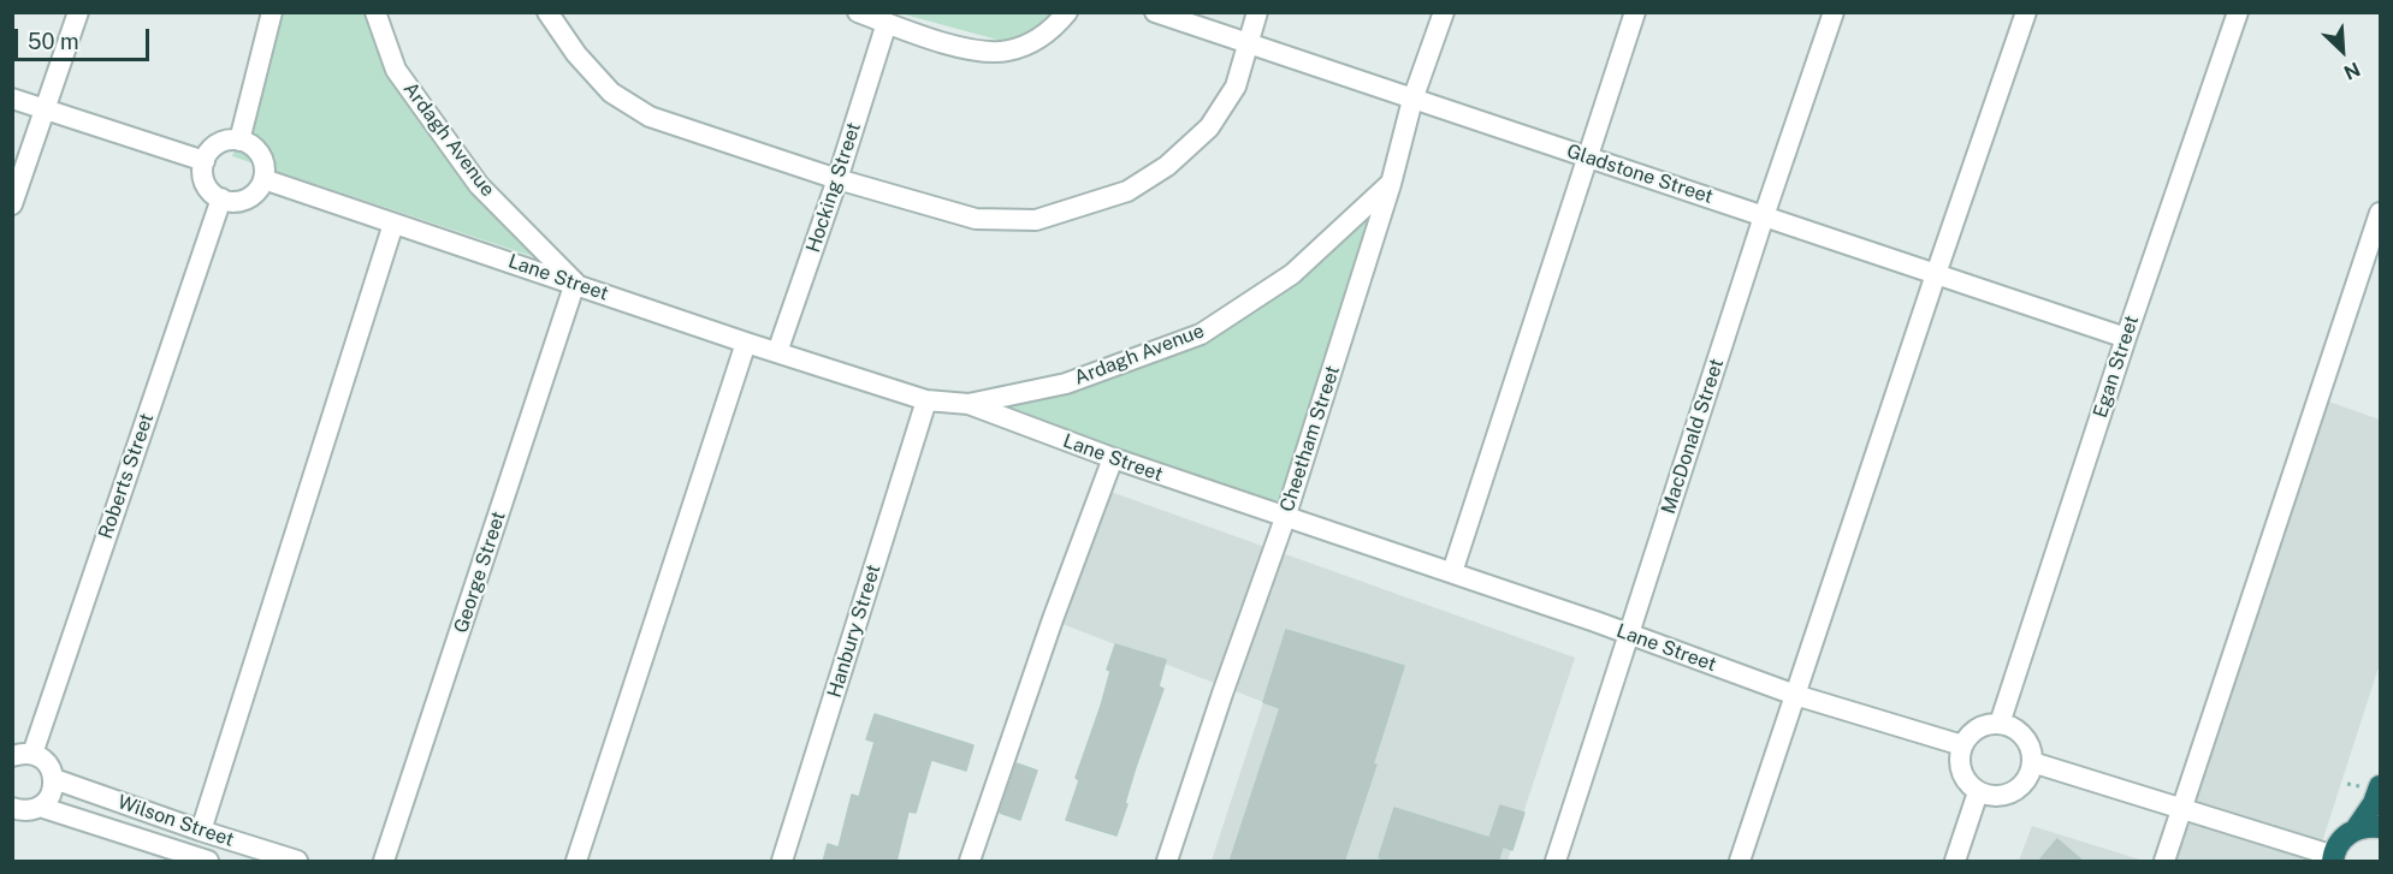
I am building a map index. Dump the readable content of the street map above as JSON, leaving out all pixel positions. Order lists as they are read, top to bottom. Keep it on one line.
{"streets":{"street":["Ardagh Avenue","Gladstone Street","Hocking Street","Lane Street","Egan Street","MacDonald Street","Cheetham Street","Roberts Street","George Street","Hanbury Street","Wilson Street"]},"crossings":[["Ardagh Avenue","Lane Street"],["Ardagh Avenue","Cheetham Street"],["Ardagh Avenue","George Street"],["Gladstone Street","Egan Street"],["Gladstone Street","MacDonald Street"],["Gladstone Street","Cheetham Street"],["Hocking Street","Lane Street"],["Lane Street","Egan Street"],["Lane Street","MacDonald Street"],["Lane Street","Cheetham Street"],["Lane Street","Roberts Street"],["Lane Street","George Street"],["Lane Street","Hanbury Street"]],"scale_bar":"50 m","north":"bottom right"}
